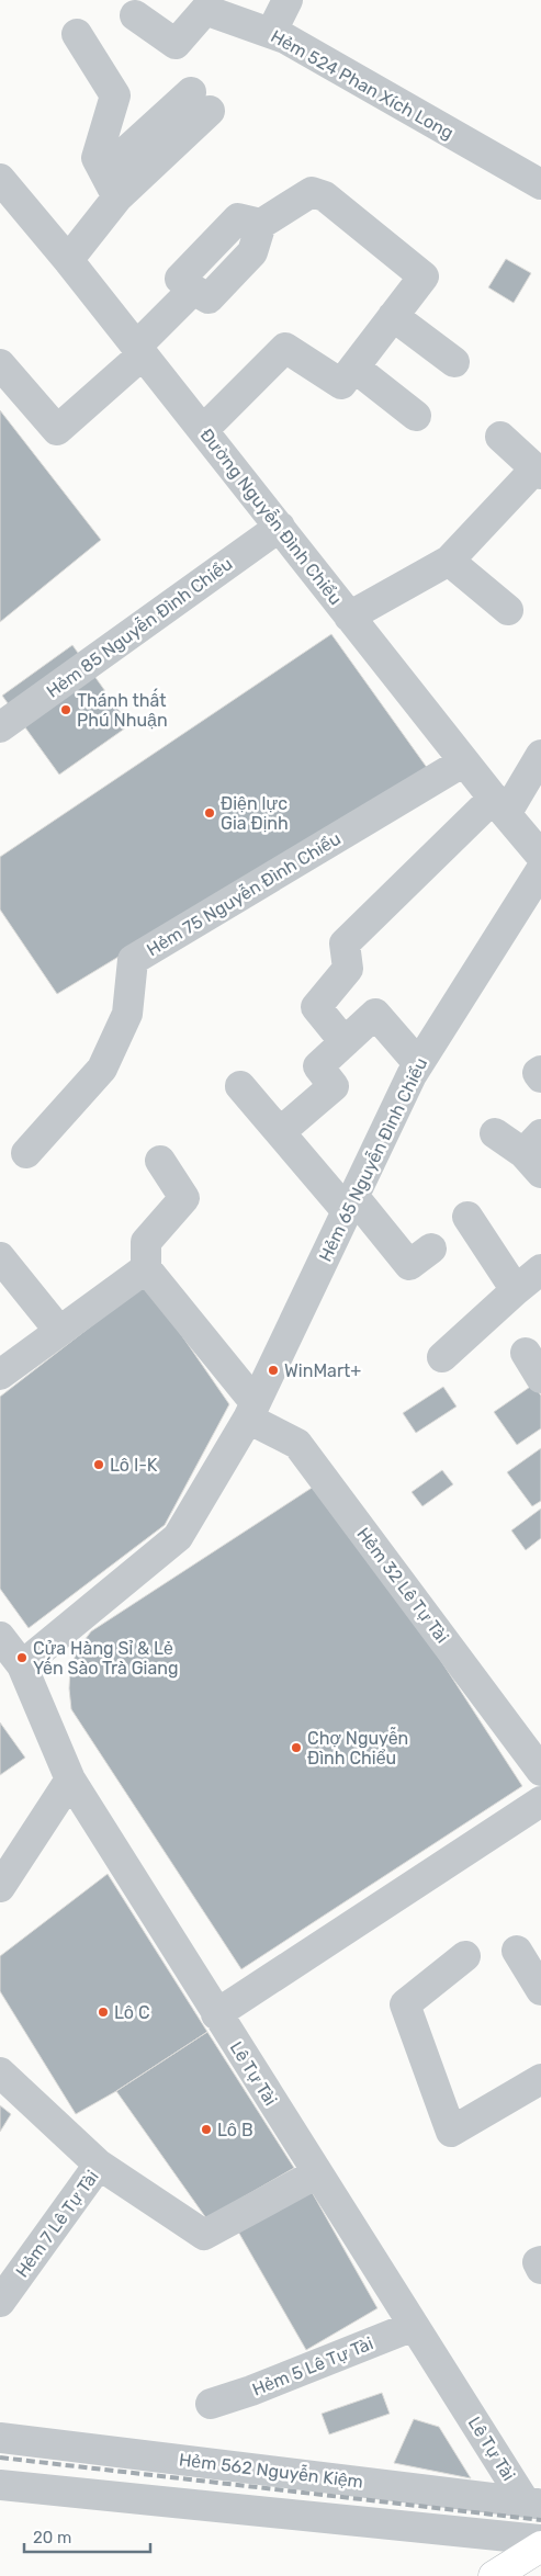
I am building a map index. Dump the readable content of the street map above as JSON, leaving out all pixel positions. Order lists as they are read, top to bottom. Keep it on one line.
{"streets":{"street":["Hẻm 524 Phan Xích Long","Đường Nguyễn Đình Chiểu","Hẻm 85 Nguyễn Đình Chiểu","Hẻm 75 Nguyễn Đình Chiểu","Hẻm 65 Nguyễn Đình Chiểu","Hẻm 32 Lê Tự Tài","Lê Tự Tài","Hẻm 7 Lê Tự Tài","Hẻm 5 Lê Tự Tài","Hẻm 562 Nguyễn Kiệm"]},"crossings":[["Đường Nguyễn Đình Chiểu","Hẻm 85 Nguyễn Đình Chiểu"],["Đường Nguyễn Đình Chiểu","Hẻm 75 Nguyễn Đình Chiểu"],["Hẻm 65 Nguyễn Đình Chiểu","Hẻm 32 Lê Tự Tài"],["Hẻm 65 Nguyễn Đình Chiểu","Lê Tự Tài"],["Lê Tự Tài","Hẻm 7 Lê Tự Tài"],["Lê Tự Tài","Hẻm 5 Lê Tự Tài"],["Lê Tự Tài","Hẻm 562 Nguyễn Kiệm"]],"places":["Thánh thất Phú Nhuận","Điện lực Gia Định","WinMart+","Lô I-K","Cửa Hàng Sỉ & Lẻ Yến Sào Trà Giang","Chợ Nguyễn Đình Chiểu","Lô C","Lô B"],"scale_bar":"20 m"}
